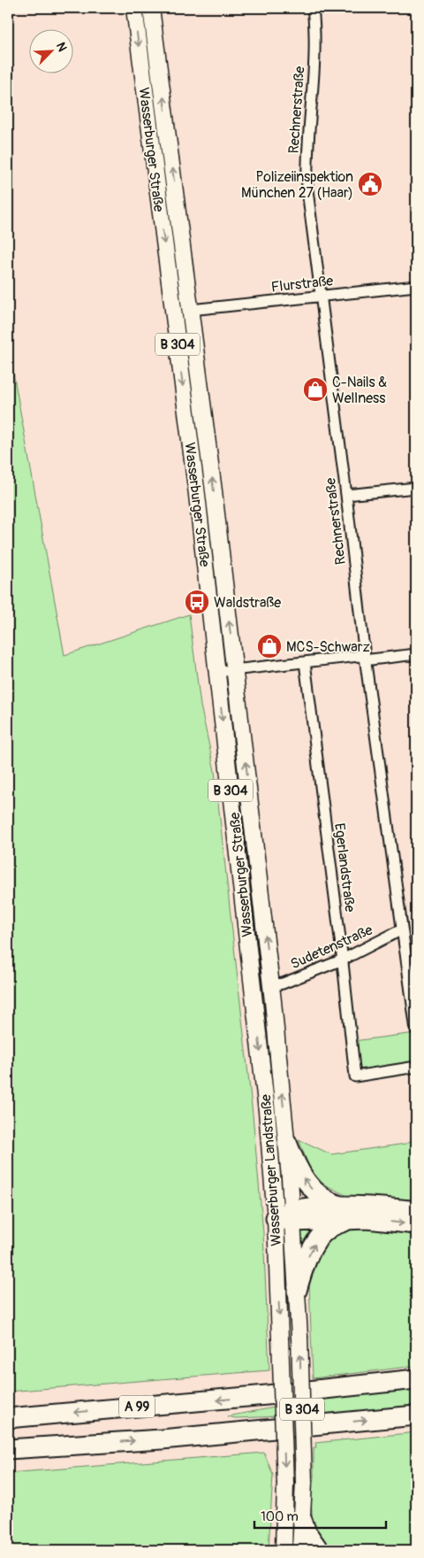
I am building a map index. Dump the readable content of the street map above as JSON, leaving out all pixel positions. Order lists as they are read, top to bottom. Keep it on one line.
{"streets":{"highway":["A 99"],"main road":["Wasserburger Straße","B 304","Wasserburger Landstraße"],"street":["Rechnerstraße","Flurstraße","Egerlandstraße","Sudetenstraße"]},"crossings":[["Rechnerstraße","Flurstraße"],["Rechnerstraße","Sudetenstraße"],["Wasserburger Straße","Flurstraße"],["Wasserburger Straße","Sudetenstraße"],["Wasserburger Straße","Wasserburger Landstraße"],["B 304","Wasserburger Landstraße"],["Egerlandstraße","Sudetenstraße"]],"places":{"public building":["Polizeiinspektion München 27 (Haar)"],"shop":["C-Nails & Wellness","MCS-Schwarz"],"bus stop":["Waldstraße"]},"scale_bar":"100 m","north":"top right"}
